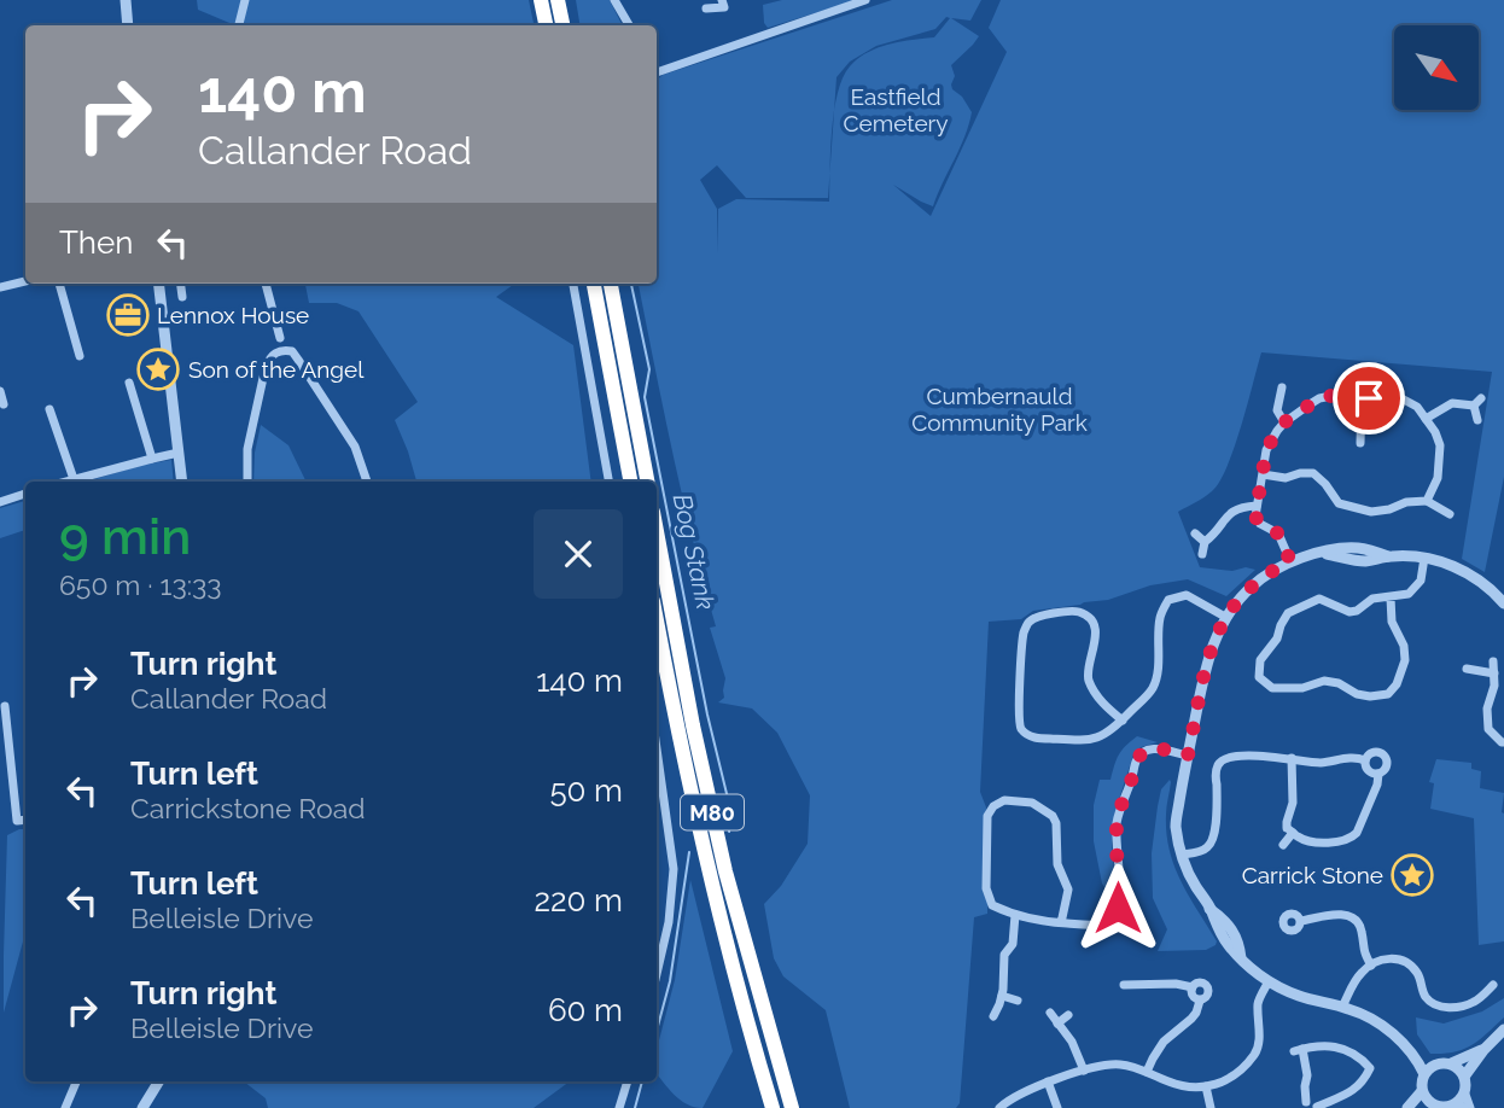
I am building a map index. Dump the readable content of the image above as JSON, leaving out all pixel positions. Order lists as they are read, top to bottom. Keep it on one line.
{"streets":{"highway":["M80"]},"water":["Bog Stank"],"parks":["Eastfield Cemetery","Cumbernauld Community Park"],"places":{"office":["Lennox House"],"place":["Son of the Angel","Carrick Stone"]},"north":"bottom right","page":{"turn":["140 m","Callander Road"],"then":"Then","heading":["9 min","650 m · 13:33"],"list":[{"name":"Turn right","note":"Callander Road","value":"140 m"},{"name":"Turn left","note":"Carrickstone Road","value":"50 m"},{"name":"Turn left","note":"Belleisle Drive","value":"220 m"},{"name":"Turn right","note":"Belleisle Drive","value":"60 m"}]}}
